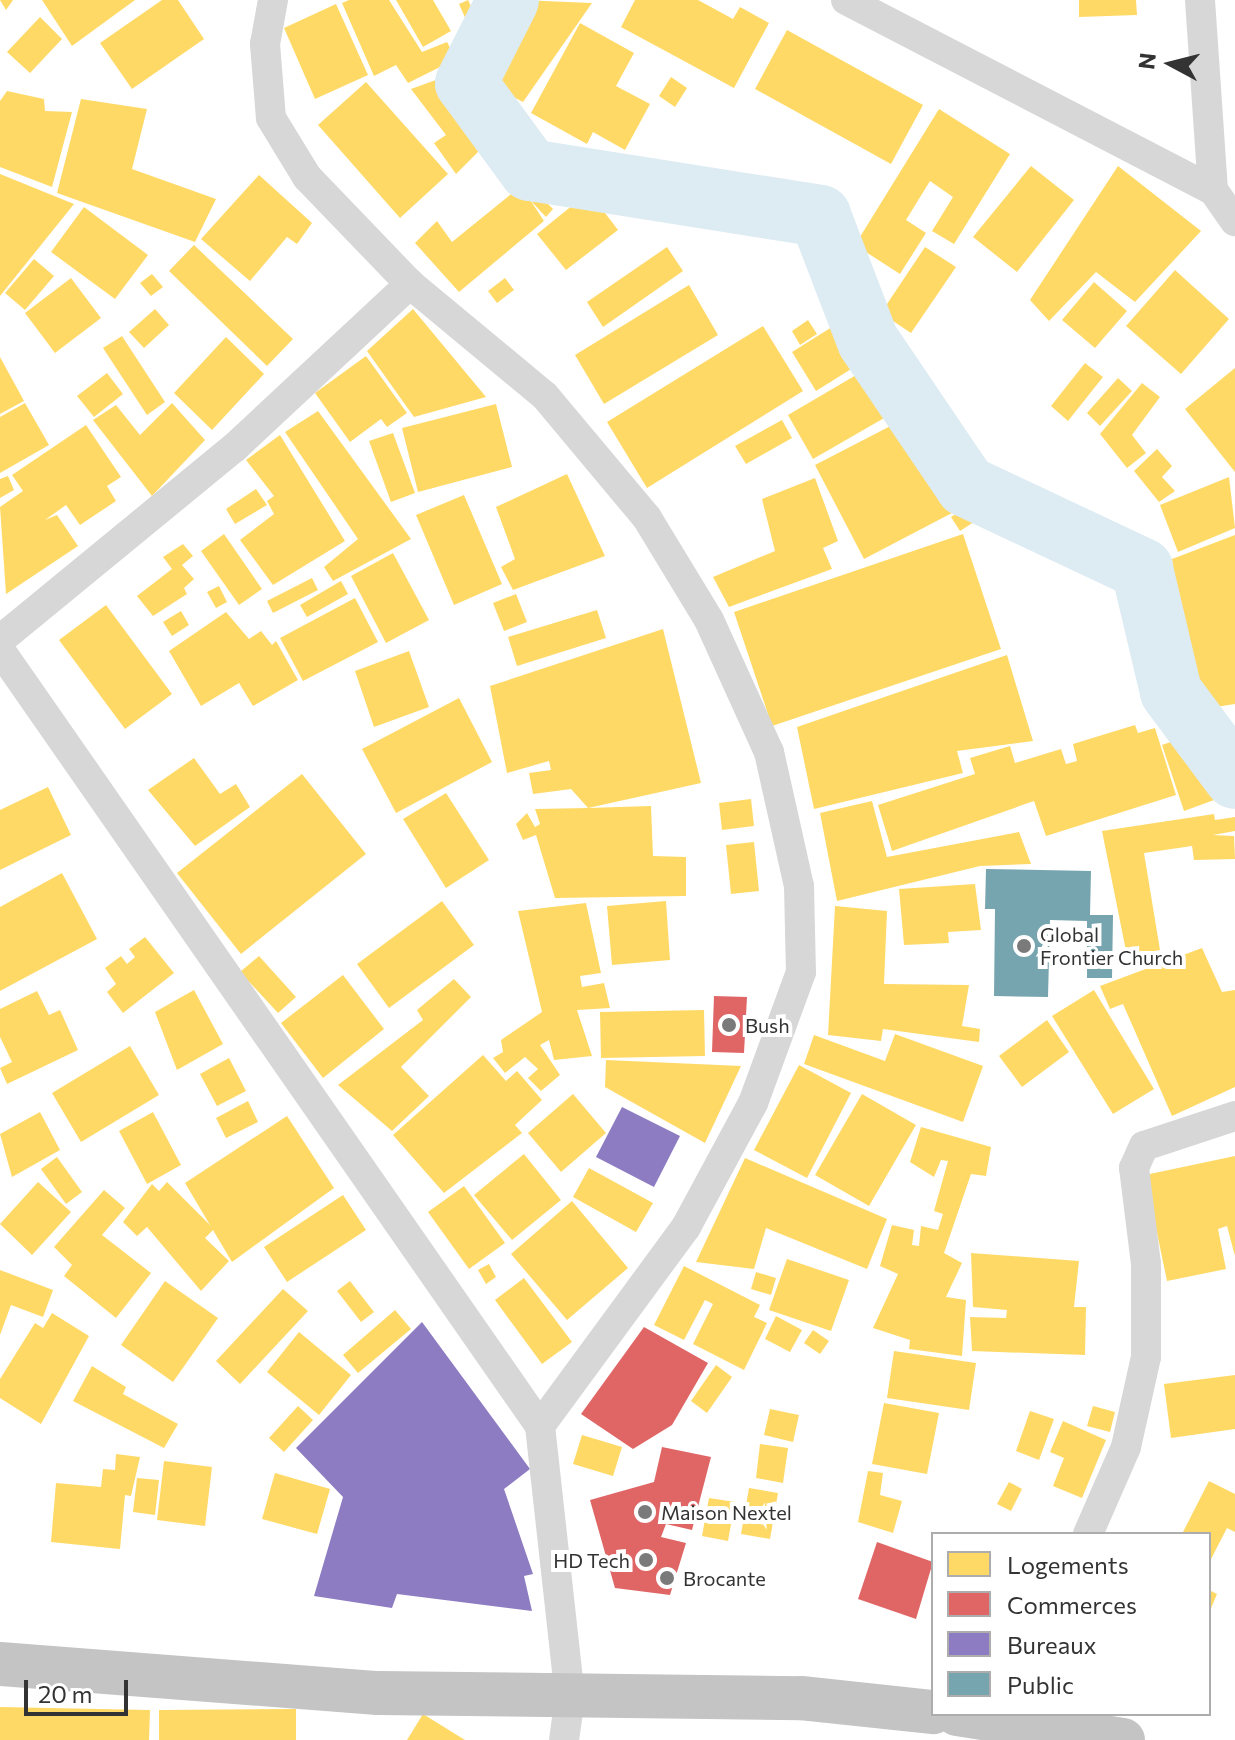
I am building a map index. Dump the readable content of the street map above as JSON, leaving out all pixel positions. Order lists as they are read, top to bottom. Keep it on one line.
{"places":["Global Frontier Church","Bush","Maison Nextel","HD Tech","Brocante"],"legend":["Logements","Commerces","Bureaux","Public"],"scale_bar":"20 m","north":"left"}
